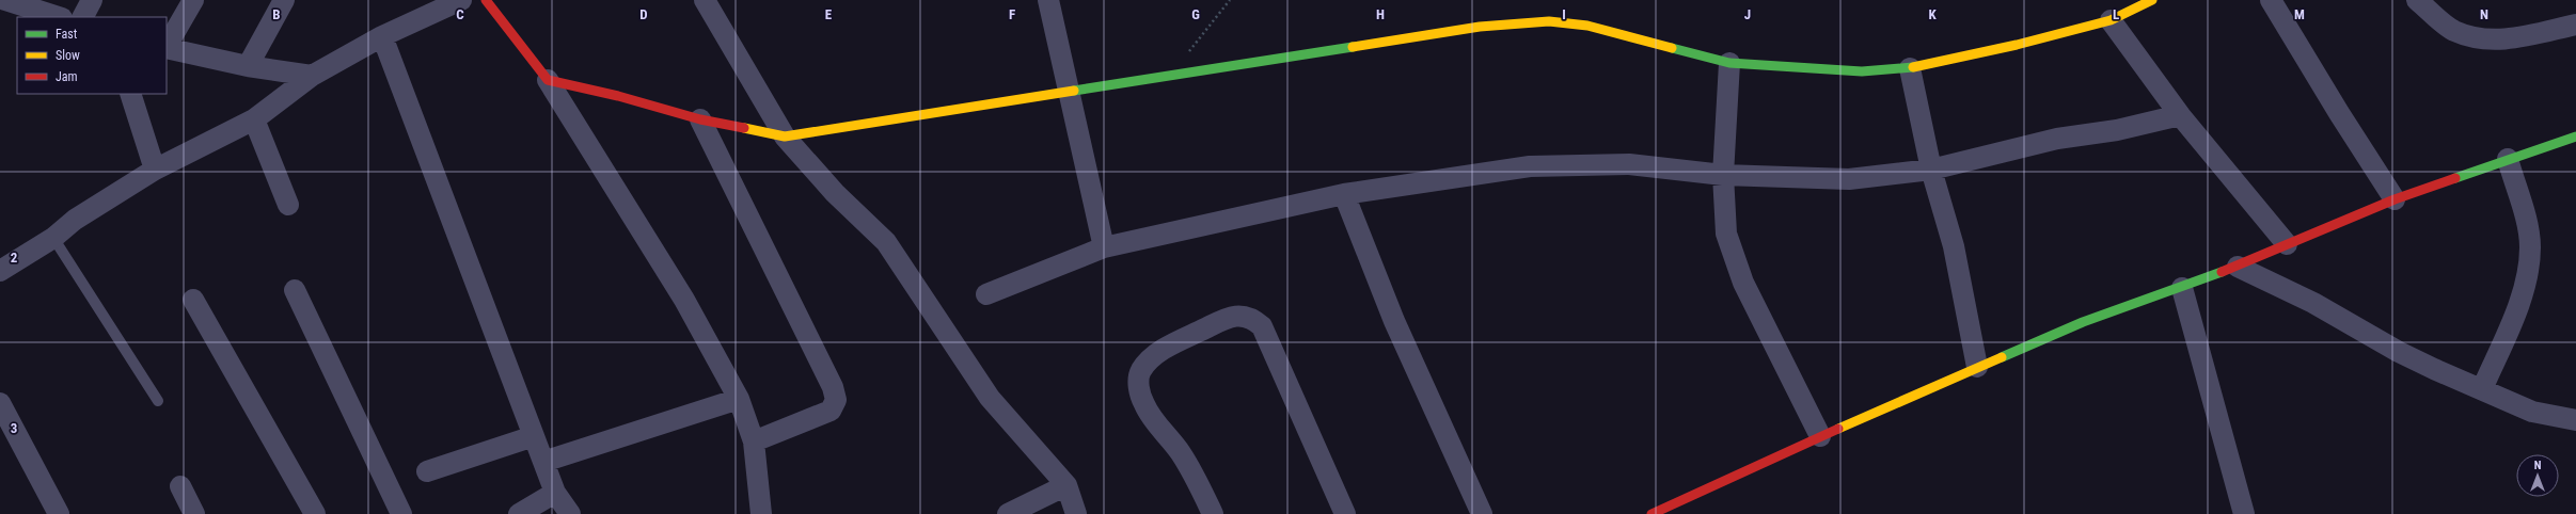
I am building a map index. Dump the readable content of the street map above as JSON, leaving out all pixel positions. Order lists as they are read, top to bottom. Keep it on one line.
{"legend":["Fast","Slow","Jam"],"north":"top","grid":{"columns":["B","C","D","E","F","G","H","I","J","K","L","M","N"],"rows":["2","3"]}}
